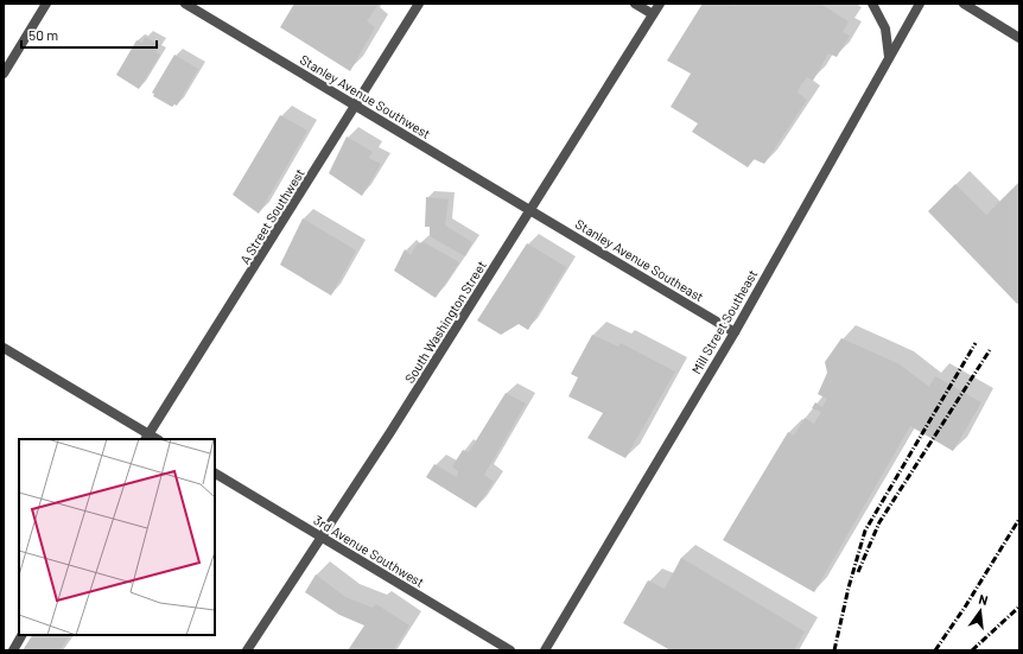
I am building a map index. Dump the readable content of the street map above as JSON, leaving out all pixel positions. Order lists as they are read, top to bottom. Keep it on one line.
{"streets":{"street":["Stanley Avenue Southwest","A Street Southwest","Stanley Avenue Southeast","South Washington Street","Mill Street Southeast","3rd Avenue Southwest"]},"crossings":[["Stanley Avenue Southwest","A Street Southwest"],["Stanley Avenue Southwest","Stanley Avenue Southeast"],["Stanley Avenue Southwest","South Washington Street"],["Stanley Avenue Southeast","South Washington Street"],["Stanley Avenue Southeast","Mill Street Southeast"],["South Washington Street","3rd Avenue Southwest"]],"scale_bar":"50 m","north":"top"}
